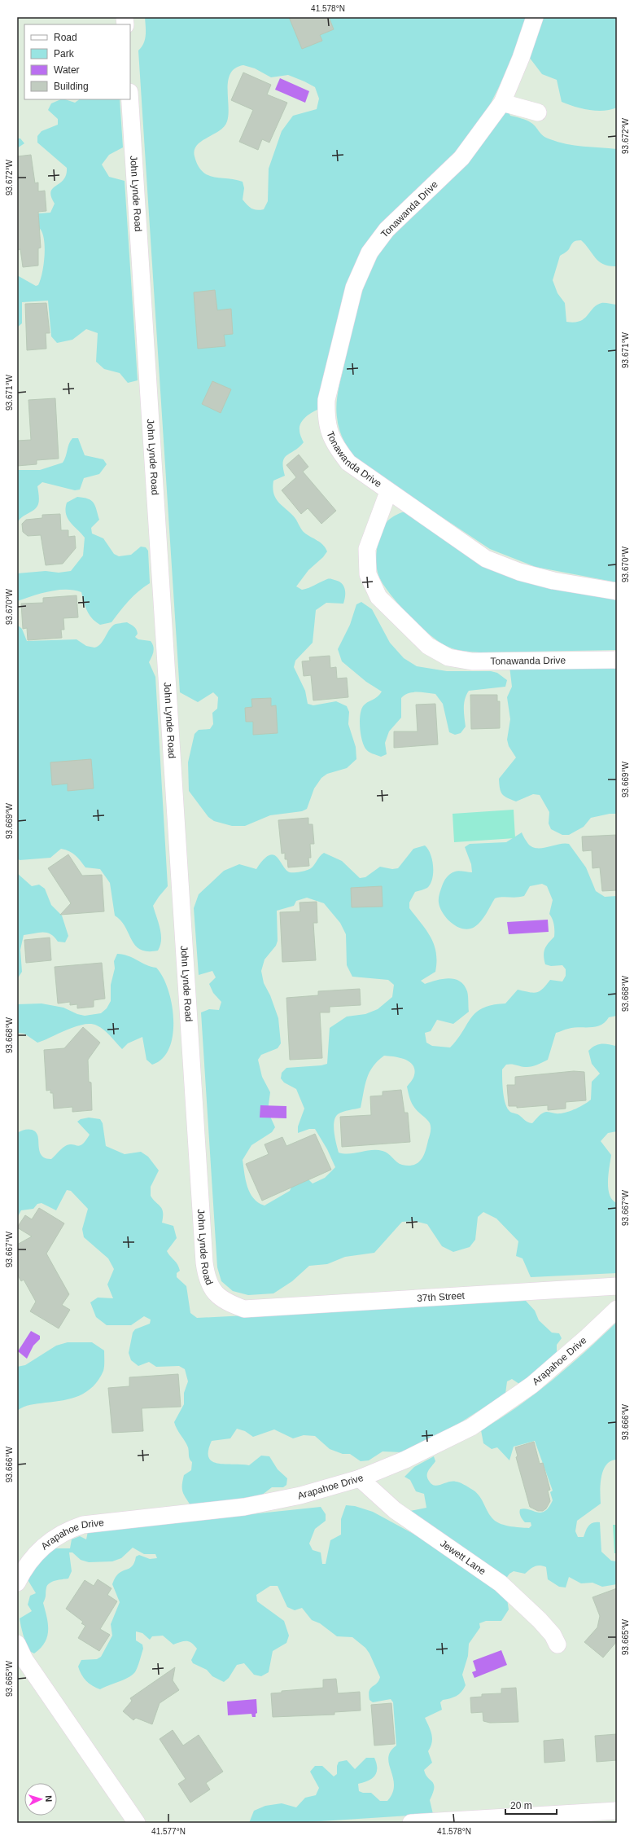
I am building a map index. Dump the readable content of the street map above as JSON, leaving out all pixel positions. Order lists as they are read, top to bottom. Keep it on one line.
{"streets":{"street":["John Lynde Road","Tonawanda Drive","37th Street","Arapahoe Drive","Jewett Lane"]},"crossings":[["John Lynde Road","37th Street"],["Arapahoe Drive","Jewett Lane"]],"legend":["Road","Park","Water","Building"],"scale_bar":"20 m","north":"right","coordinates":["41.578°N","93.672°W","93.671°W","93.670°W","93.669°W","93.668°W","93.667°W","93.666°W","93.665°W","41.577°N"]}
